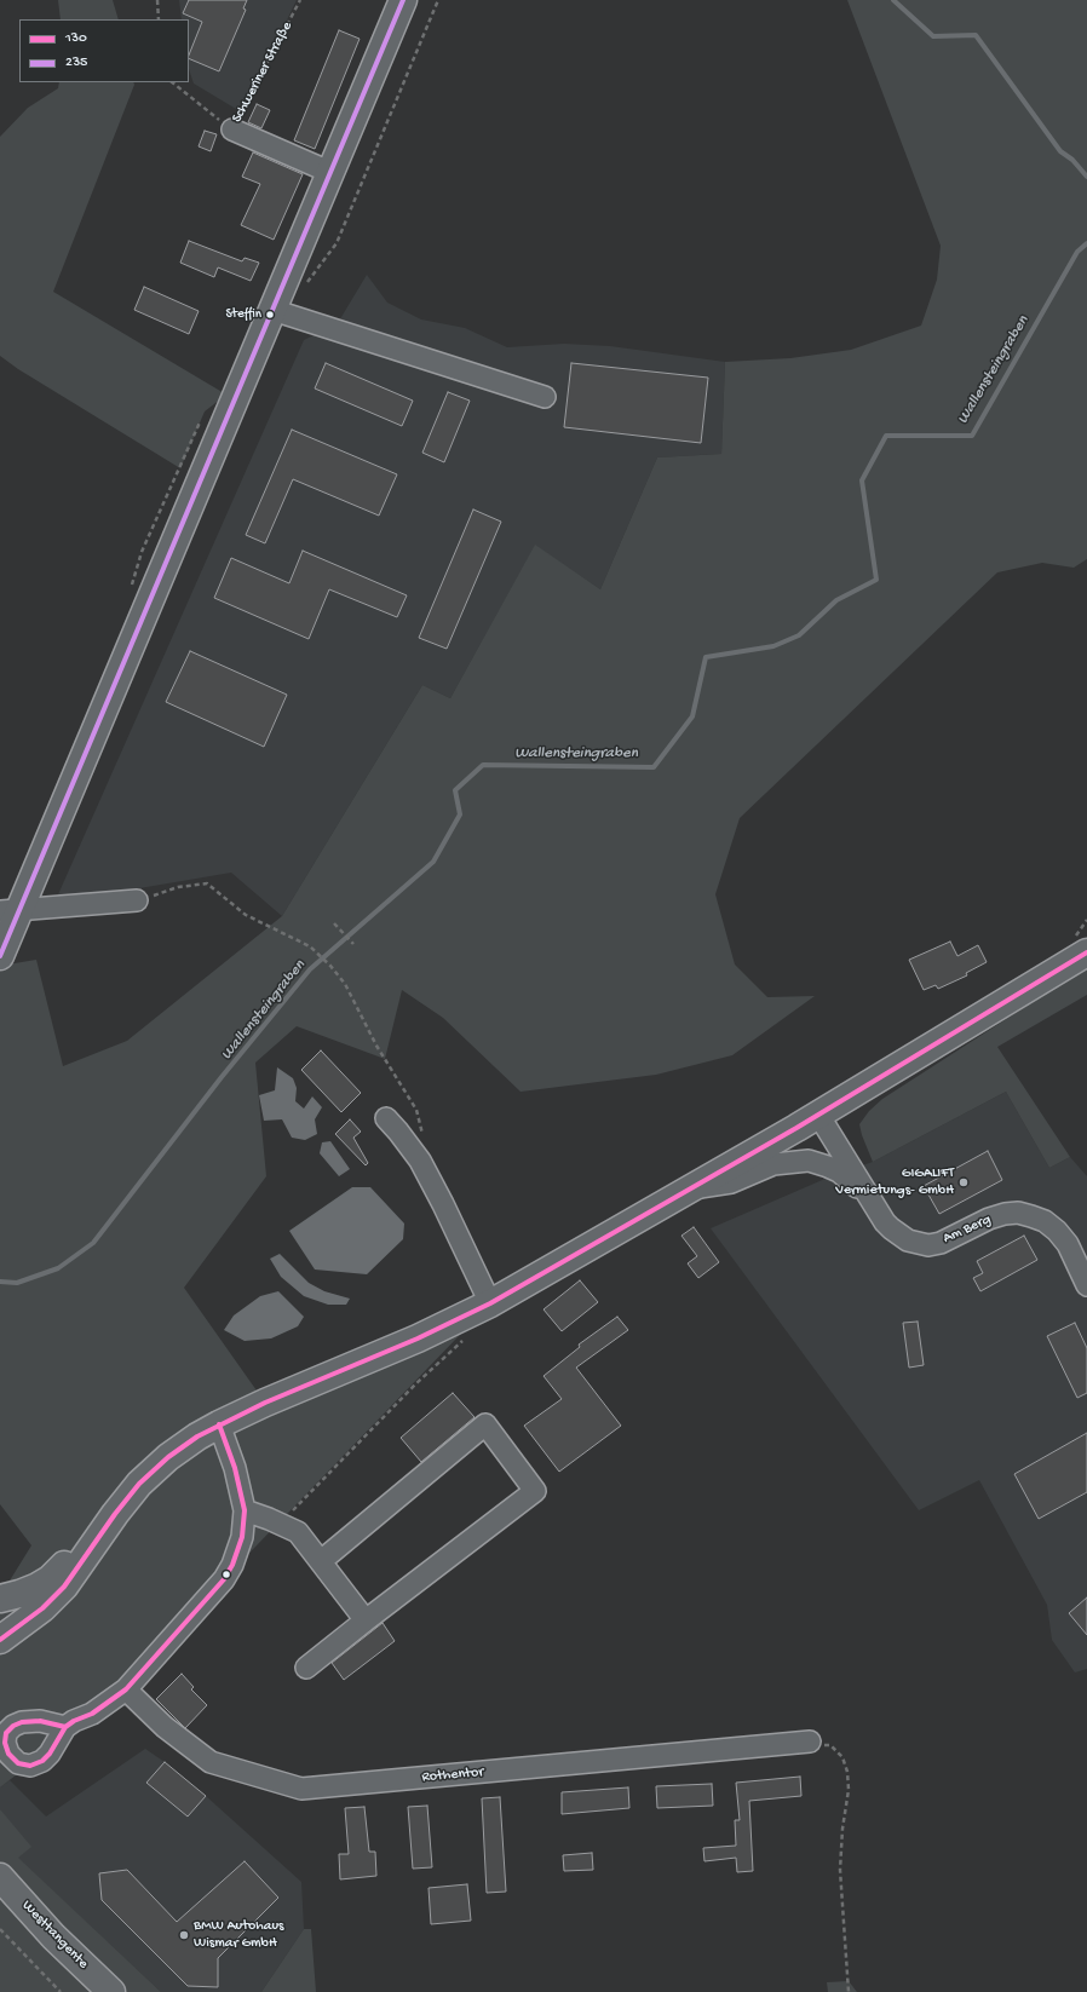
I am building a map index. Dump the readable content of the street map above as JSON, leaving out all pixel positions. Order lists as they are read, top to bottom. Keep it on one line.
{"streets":{"main road":["Westtangente"],"street":["Schweriner Straße","Am Berg","Rothentor"]},"water":["Wallensteingraben"],"places":["Steffin","GIGALIFT Vermietungs- GmbH","BMW Autohaus Wismar GmbH"],"lines":["transit line 235","transit line 130"],"legend":["130","235"]}
